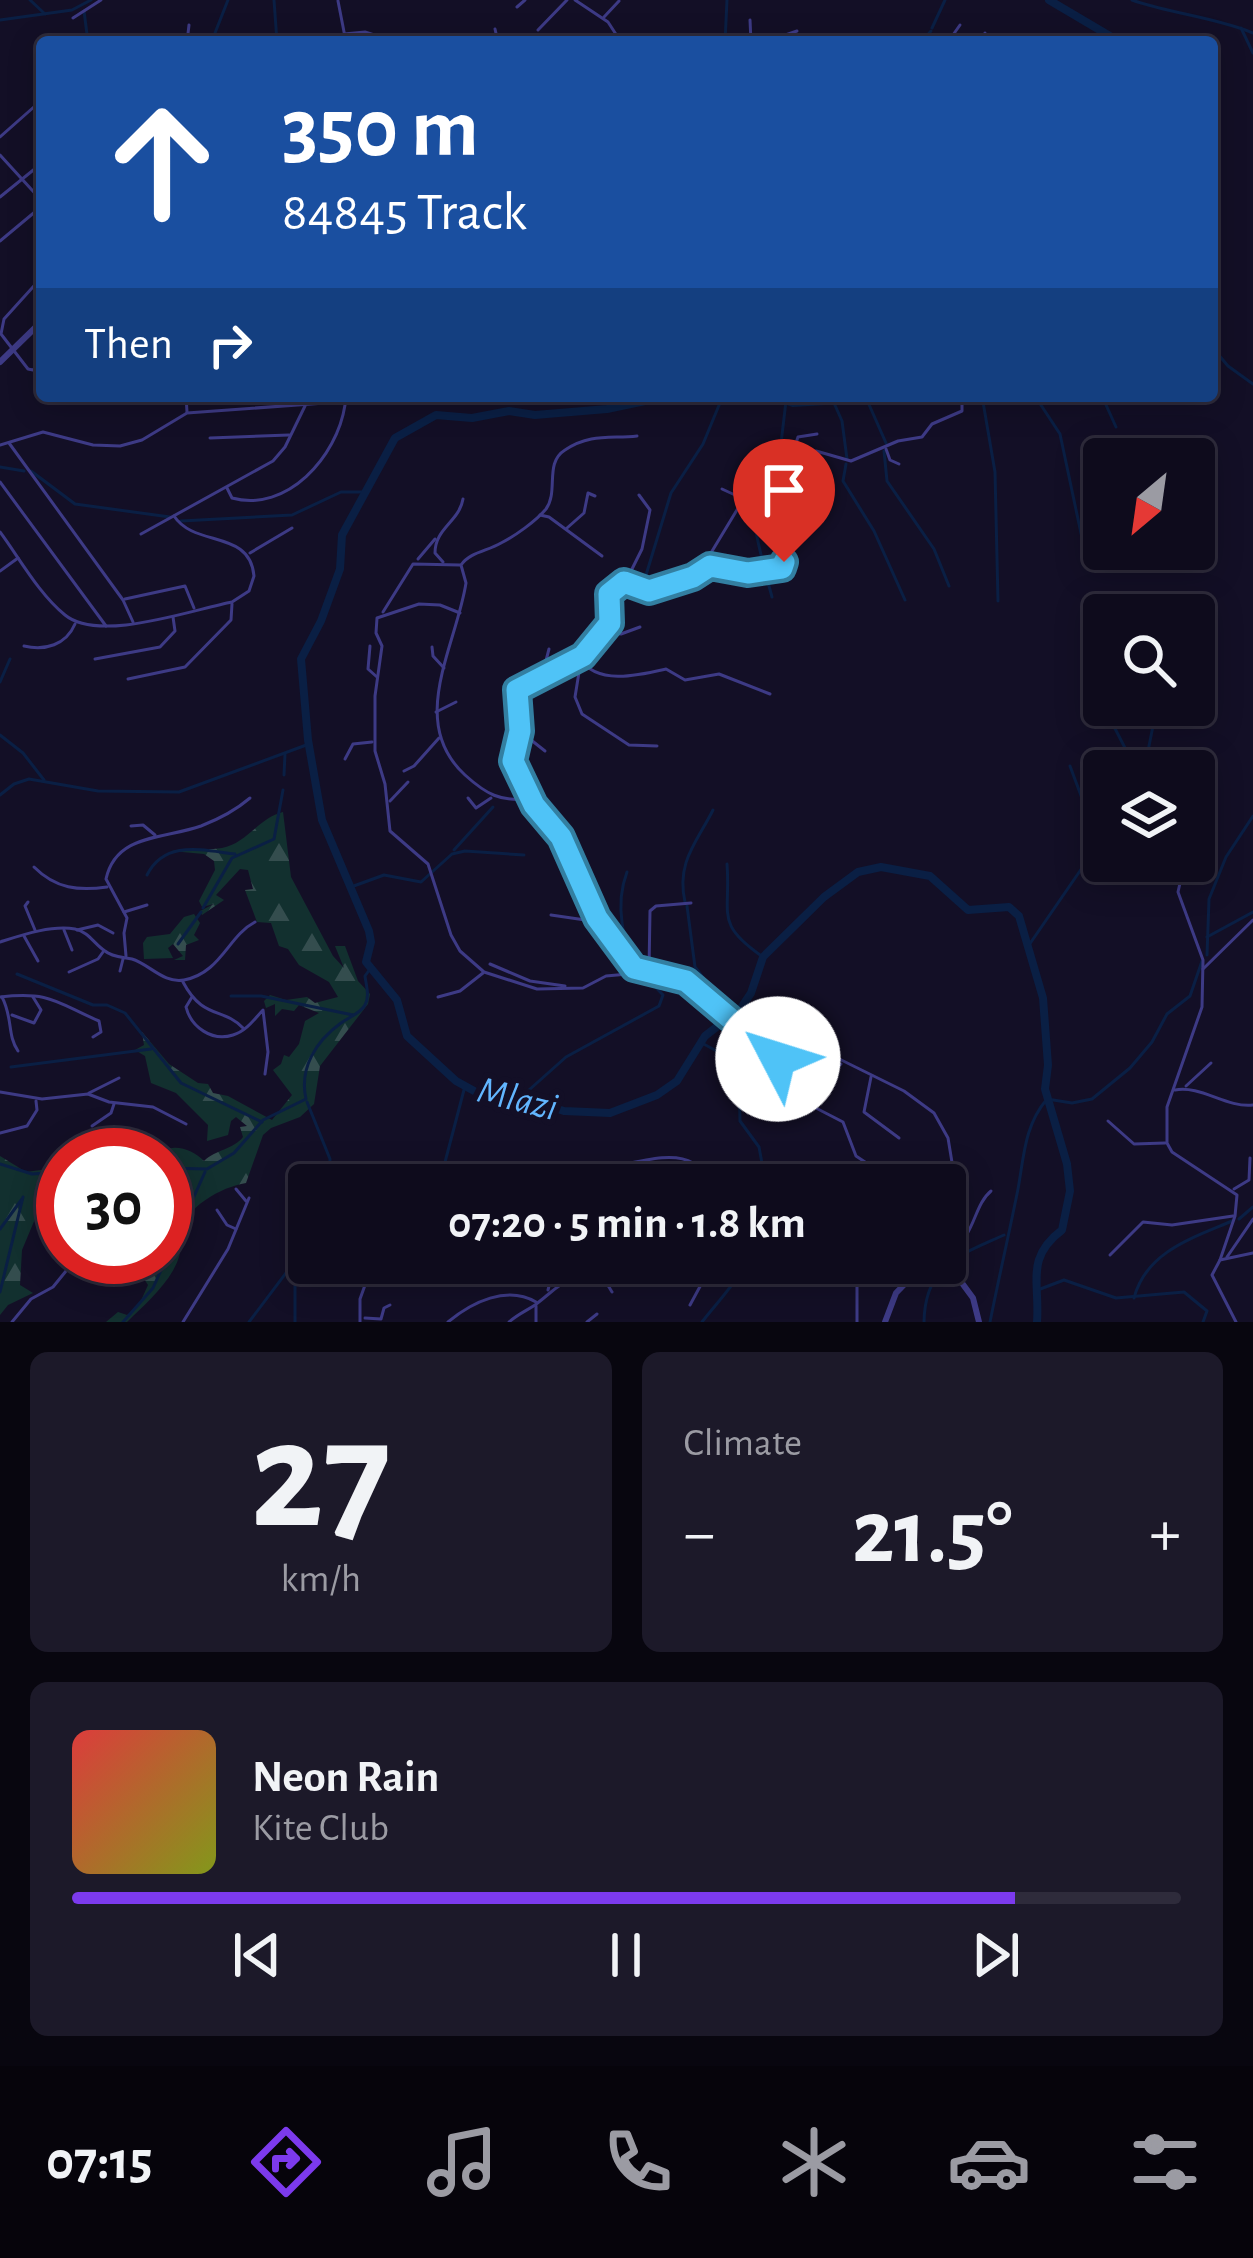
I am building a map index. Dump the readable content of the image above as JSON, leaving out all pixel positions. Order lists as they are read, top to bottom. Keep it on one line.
{"water":["Mlazi"],"north":"bottom left","page":{"turn":["350 m","84845 Track"],"then":"Then","limit":"30","trip":"07:20 · 5 min · 1.8 km","tile":[["27","km/h"],"Climate"],"heat":["−","21.5°","+"],"song":["Neon Rain","Kite Club"],"tabs":"07:15"}}
